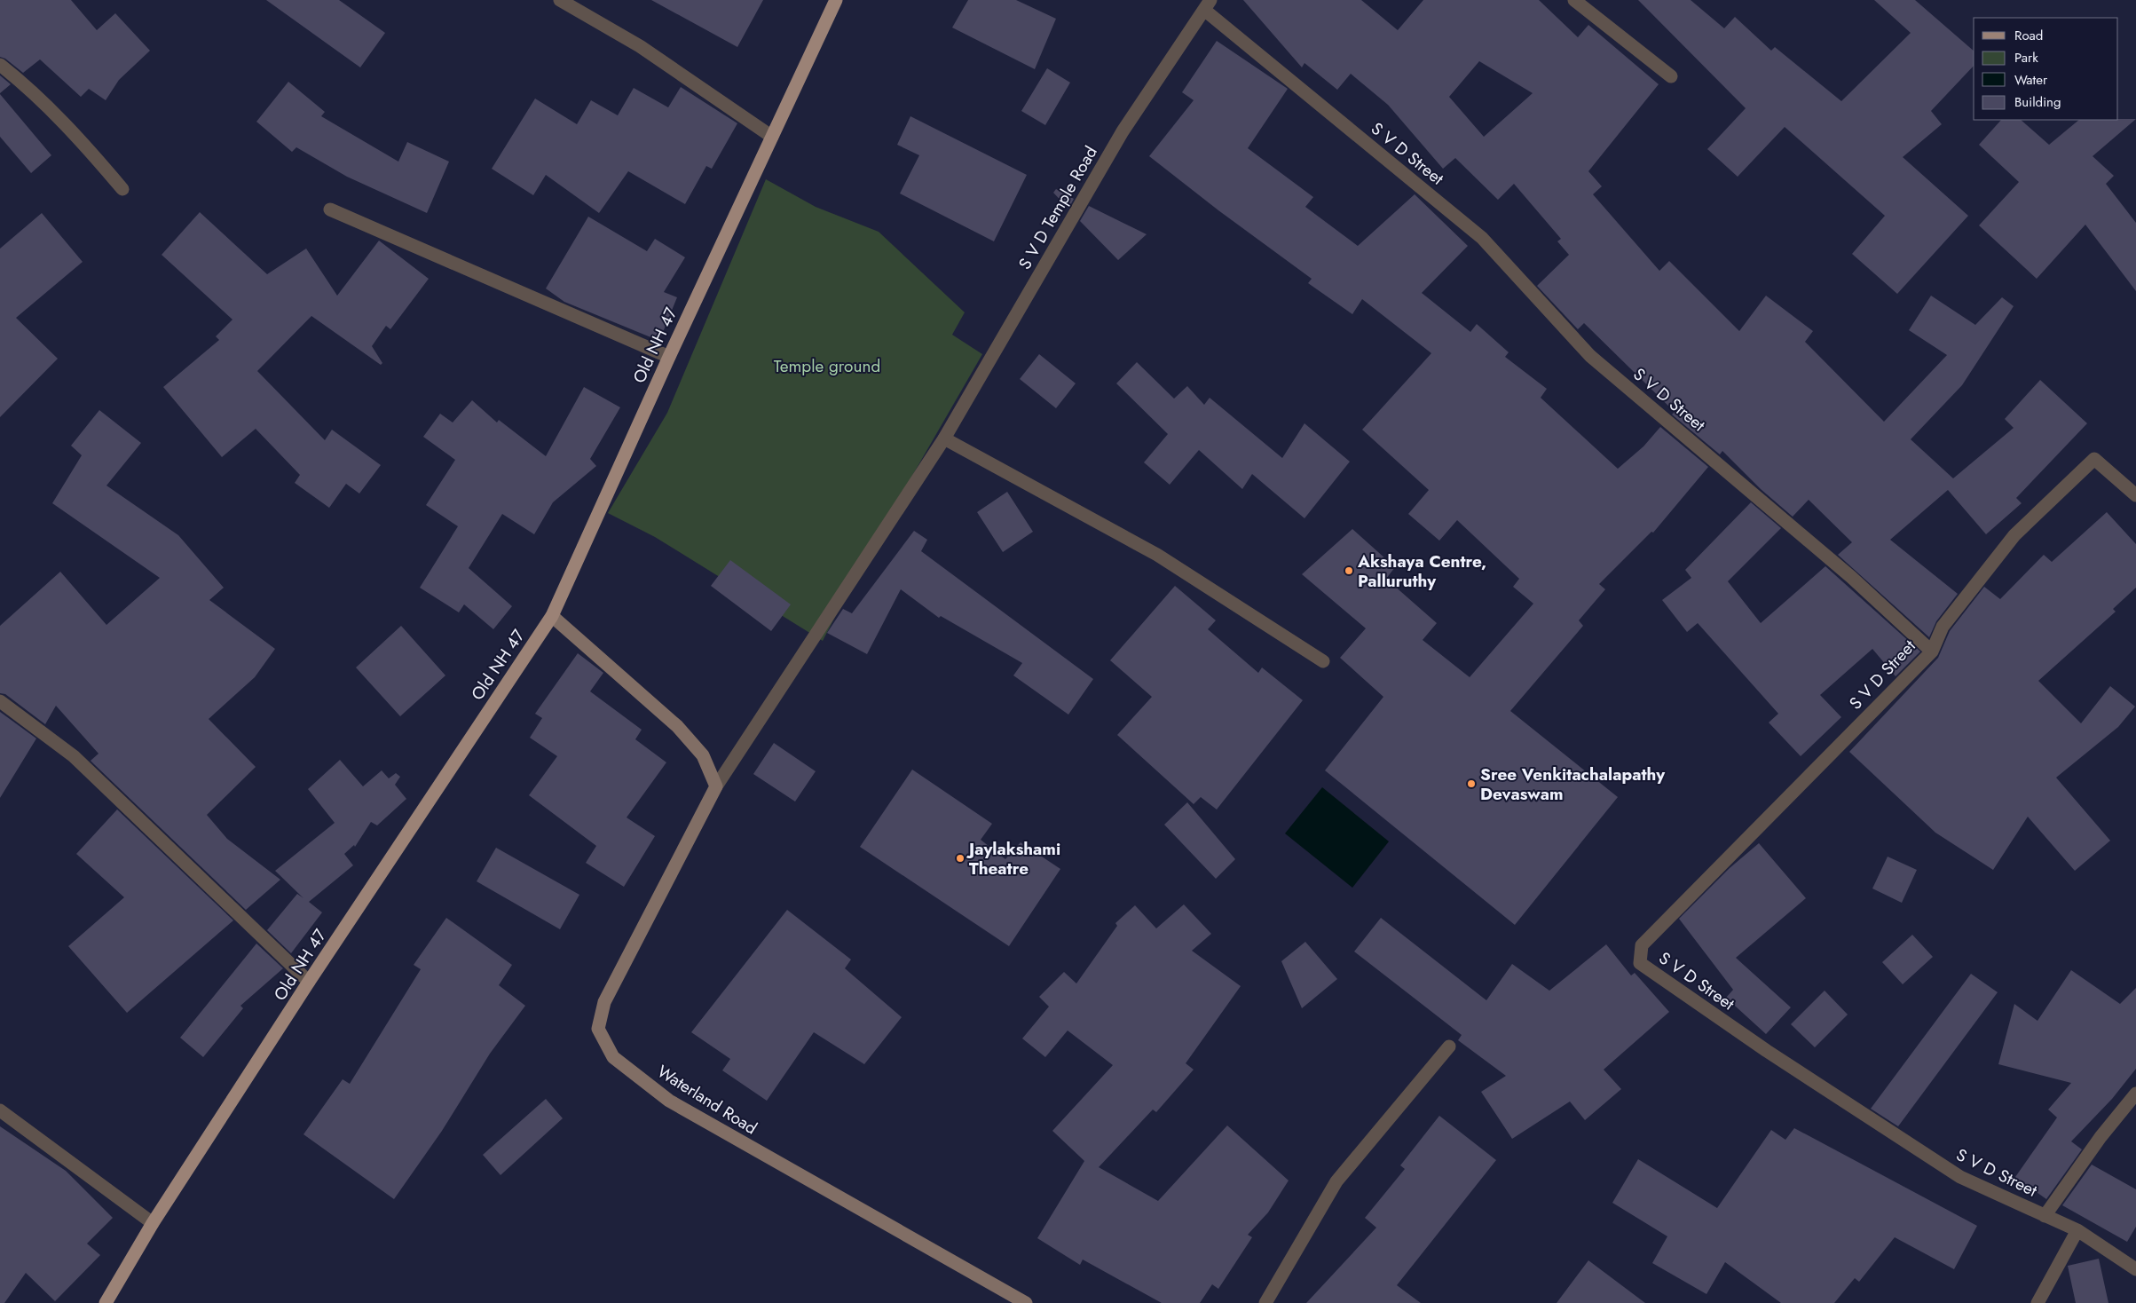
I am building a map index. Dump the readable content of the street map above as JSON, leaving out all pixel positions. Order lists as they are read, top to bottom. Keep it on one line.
{"streets":{"main road":["Old NH 47","Waterland Road"],"street":["S V D Street","S V D Temple Road"]},"crossings":[["S V D Street","S V D Temple Road"],["S V D Temple Road","Waterland Road"]],"parks":["Temple ground"],"places":["Akshaya Centre, Palluruthy","Sree Venkitachalapathy Devaswam","Jaylakshami Theatre"],"legend":["Road","Park","Water","Building"]}
